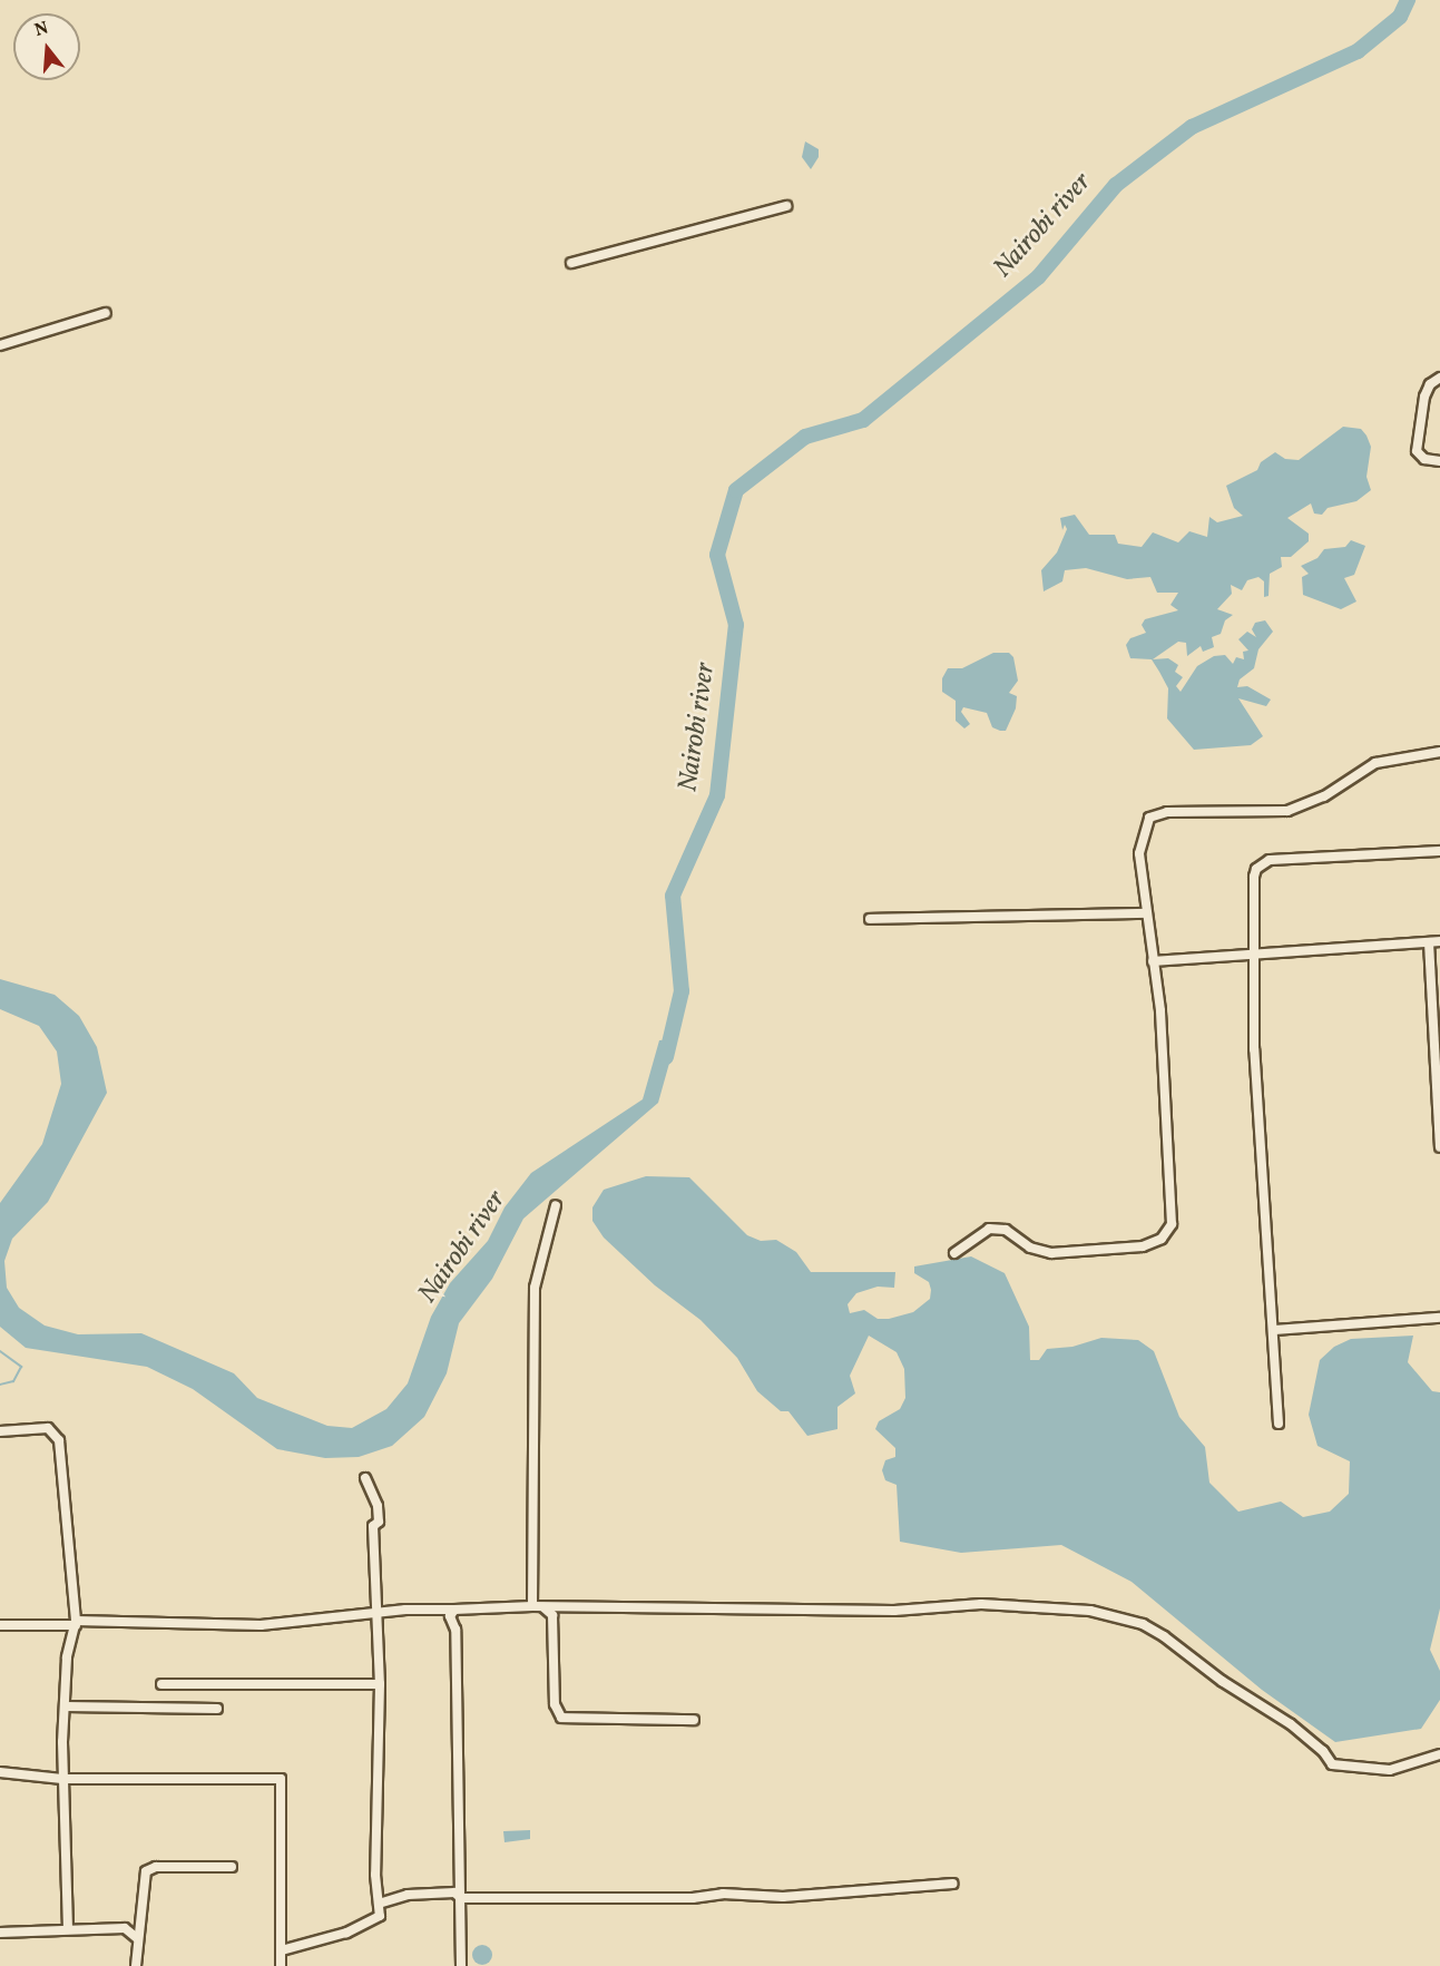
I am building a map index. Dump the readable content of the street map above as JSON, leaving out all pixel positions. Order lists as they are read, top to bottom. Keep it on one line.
{"water":["Nairobi river"],"north":"top"}
